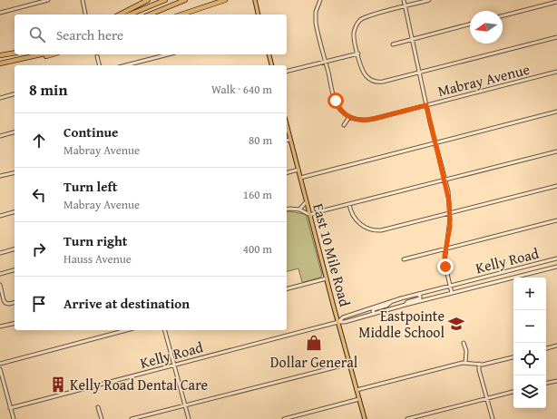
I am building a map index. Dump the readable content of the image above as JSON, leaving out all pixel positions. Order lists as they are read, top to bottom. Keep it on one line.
{"streets":{"main road":["East 10 Mile Road"],"street":["Mabray Avenue","Kelly Road"]},"crossings":[["East 10 Mile Road","Kelly Road"]],"places":{"school or university":["Eastpointe Middle School"],"shop":["Dollar General"],"building":["Kelly Road Dental Care"]},"north":"left","page":{"search":"Search here","heading":["8 min","Walk · 640 m"],"list":[["Continue","Mabray Avenue","80 m"],["Turn left","Mabray Avenue","160 m"],["Turn right","Hauss Avenue","400 m"],"Arrive at destination"],"map_buttons":["+","−"]}}
